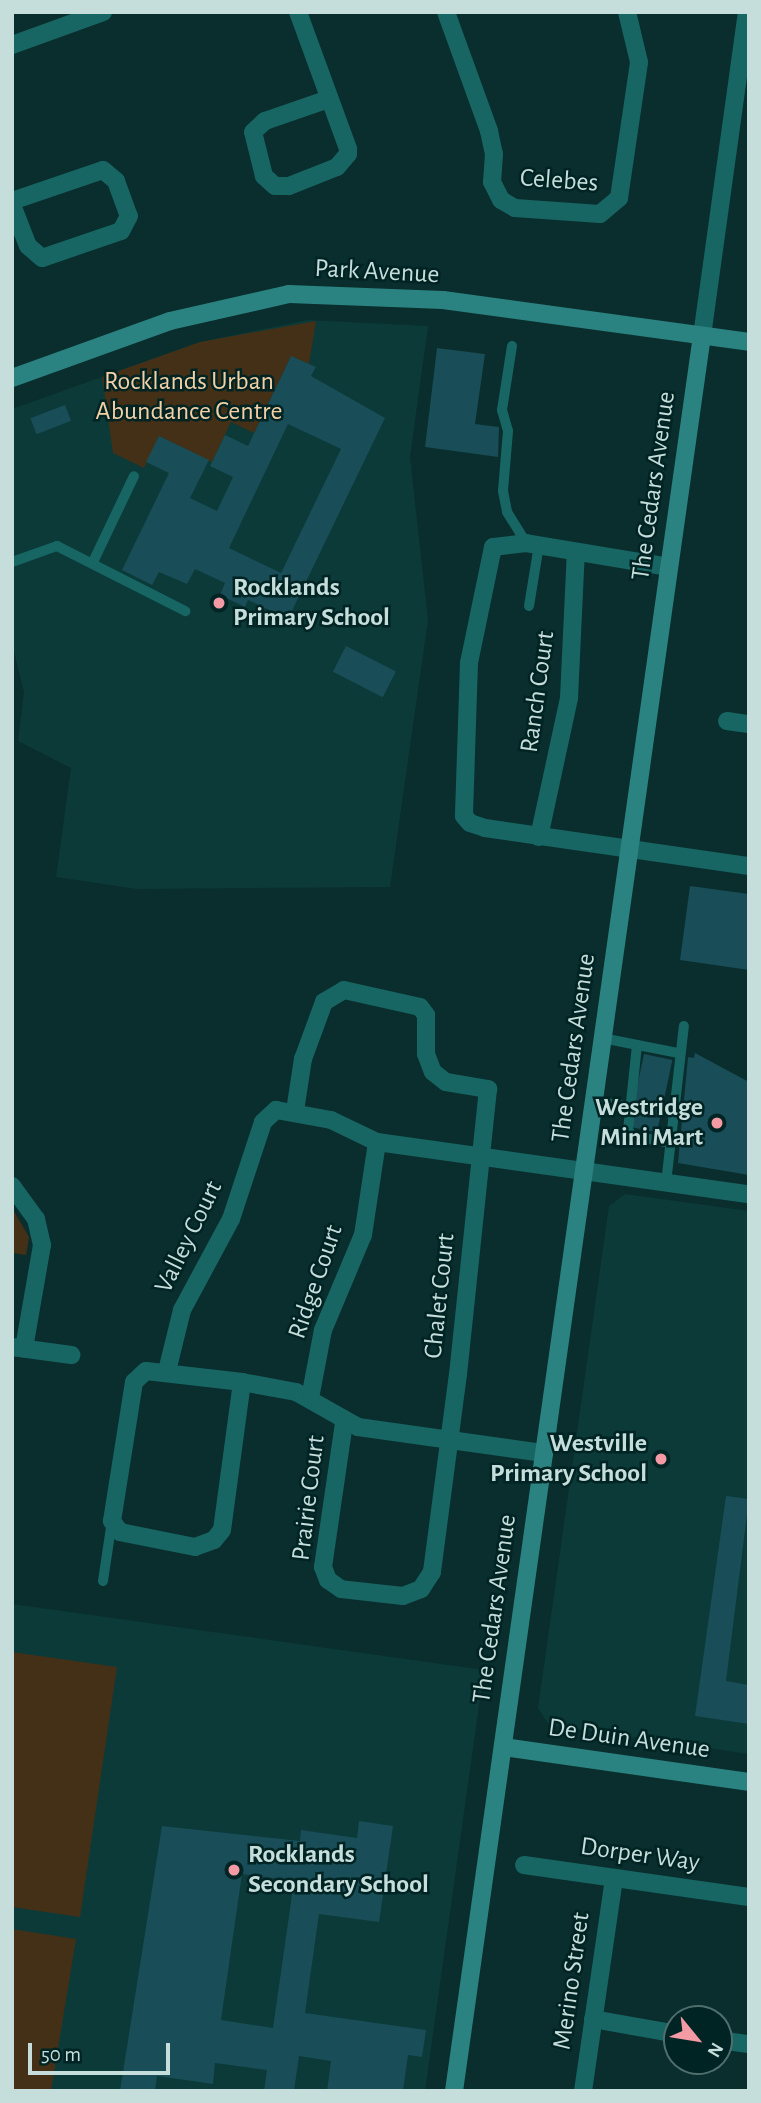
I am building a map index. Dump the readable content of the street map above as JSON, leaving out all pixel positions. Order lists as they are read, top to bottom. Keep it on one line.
{"streets":{"street":["Celebes","Park Avenue","The Cedars Avenue","Ranch Court","Valley Court","Ridge Court","Chalet Court","Prairie Court","De Duin Avenue","Dorper Way","Merino Street"]},"crossings":[["Park Avenue","The Cedars Avenue"],["The Cedars Avenue","De Duin Avenue"],["Valley Court","Chalet Court"],["Chalet Court","Prairie Court"],["Dorper Way","Merino Street"]],"parks":["Rocklands Urban Abundance Centre"],"places":["Rocklands Primary School","Westridge Mini Mart","Westville Primary School","Rocklands Secondary School"],"scale_bar":"50 m","north":"bottom right"}
